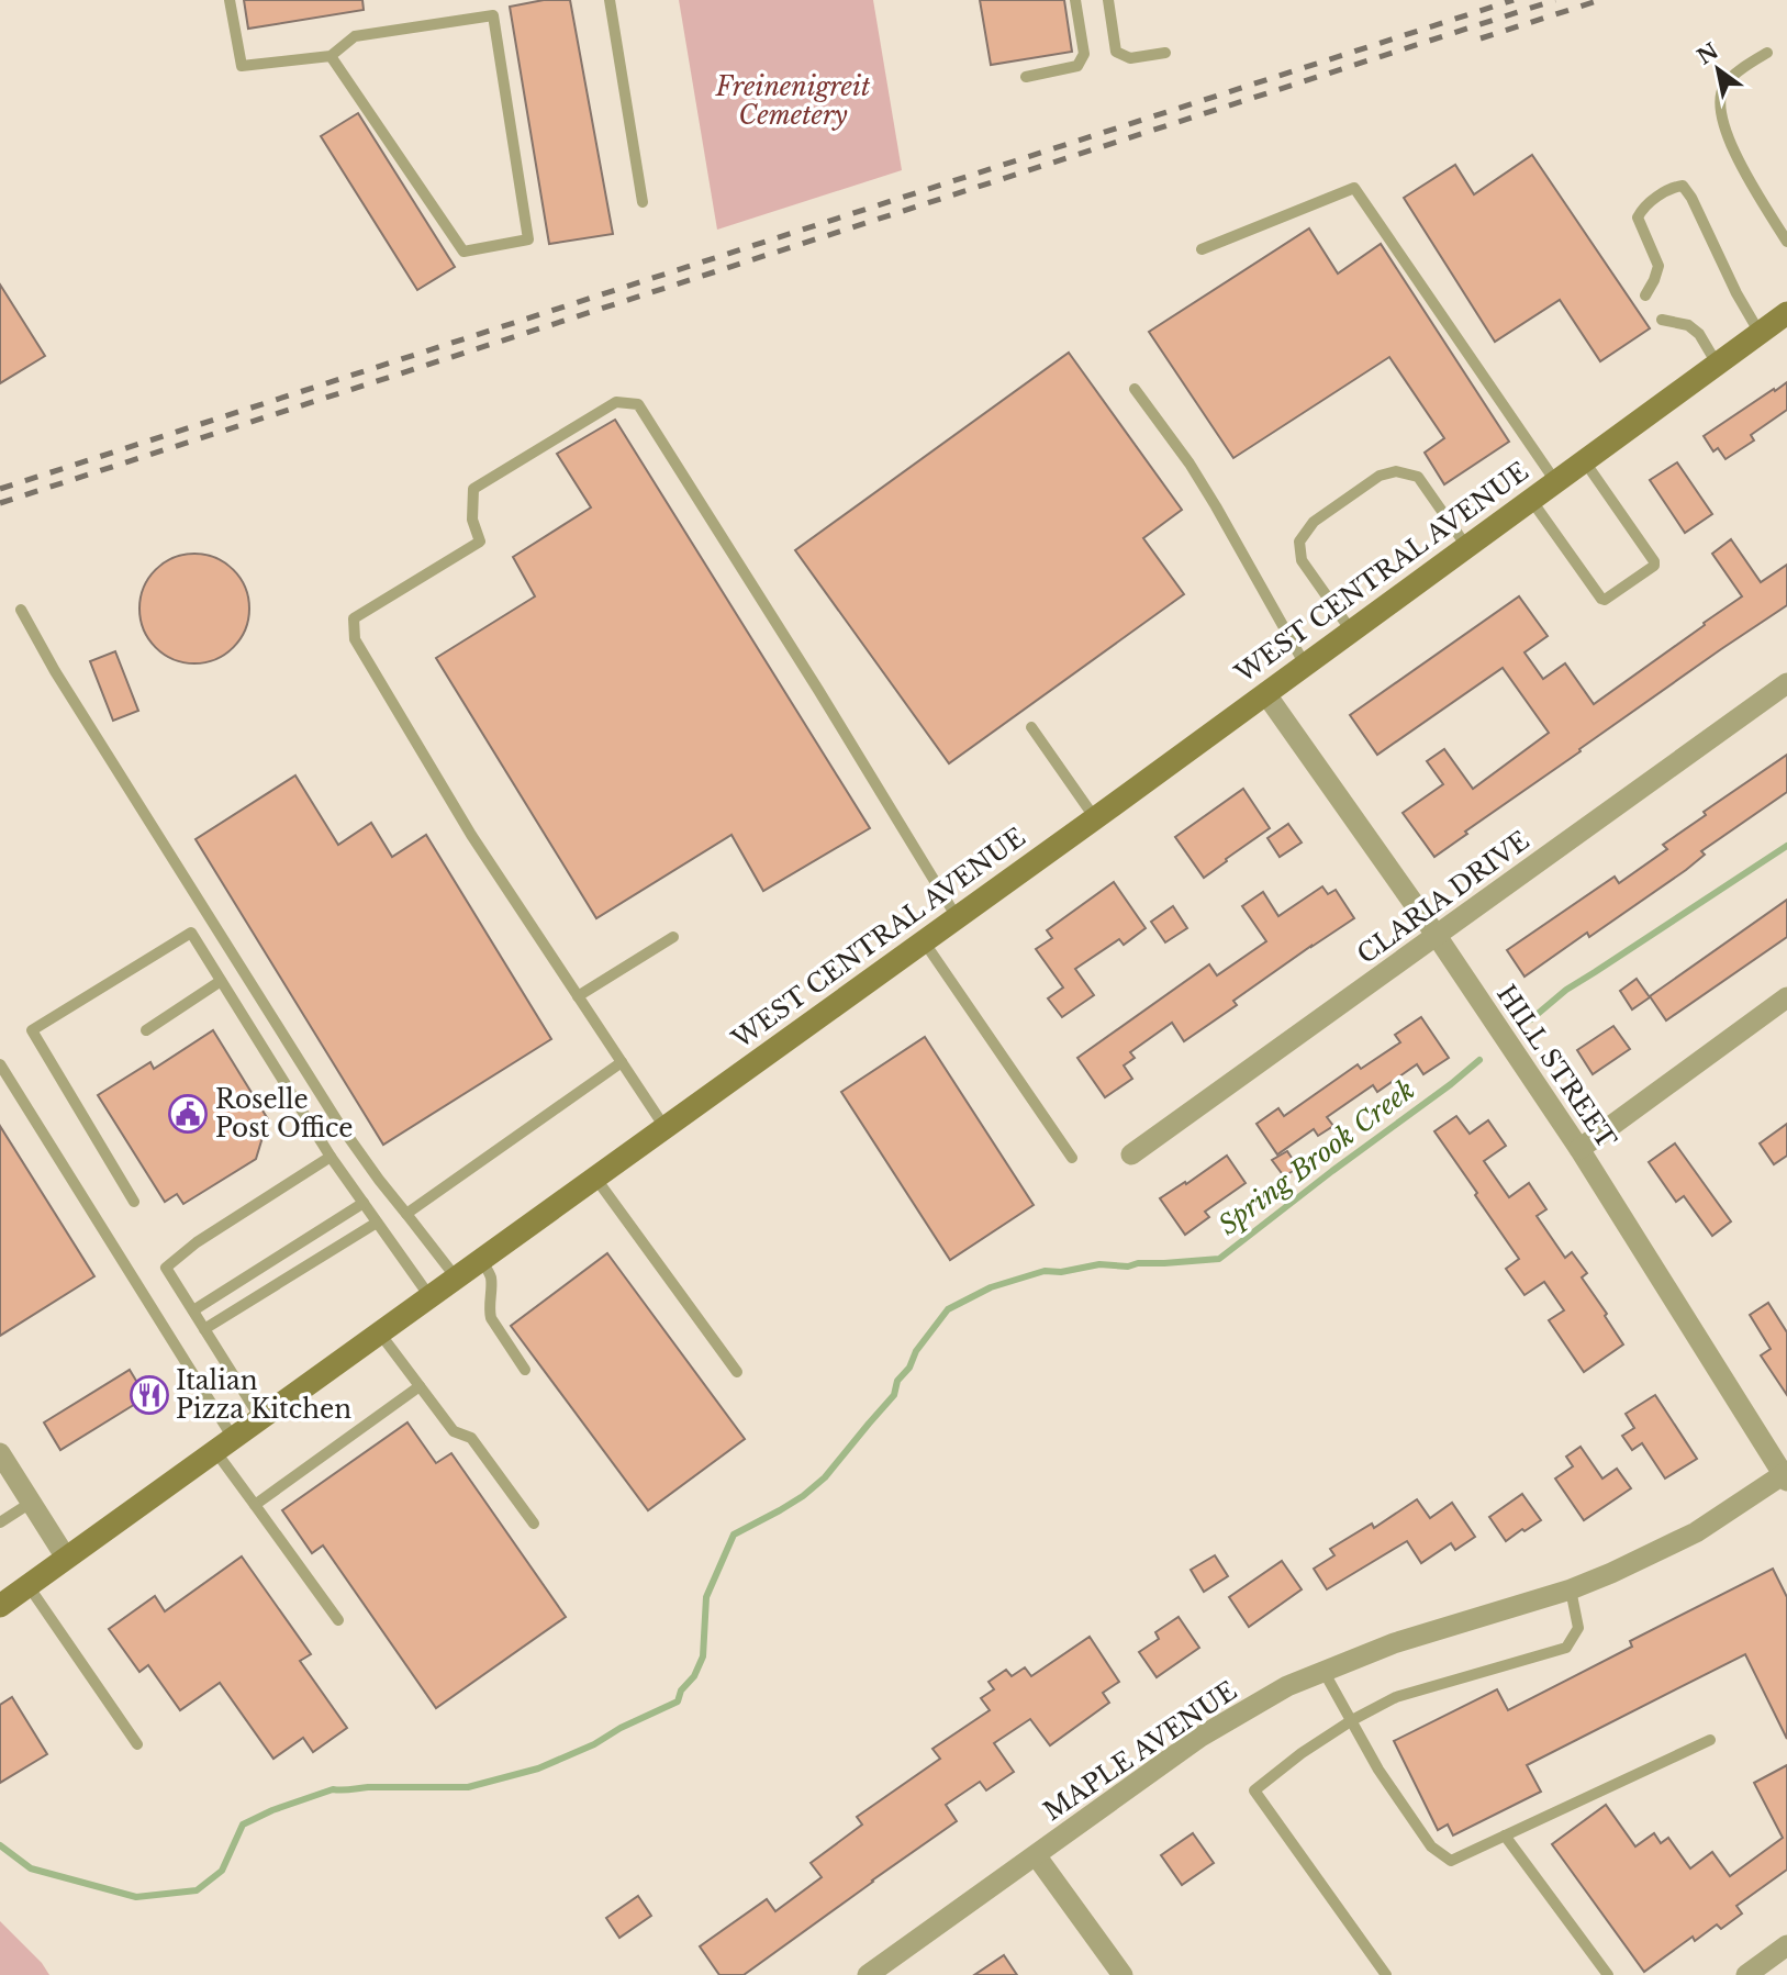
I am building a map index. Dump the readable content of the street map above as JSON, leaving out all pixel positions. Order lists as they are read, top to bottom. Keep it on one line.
{"streets":{"street":["WEST CENTRAL AVENUE","CLARIA DRIVE","HILL STREET","MAPLE AVENUE"]},"crossings":[["WEST CENTRAL AVENUE","HILL STREET"],["CLARIA DRIVE","HILL STREET"],["HILL STREET","MAPLE AVENUE"]],"water":["Spring Brook Creek"],"parks":["Freinenigreit Cemetery"],"places":{"public building":["Roselle Post Office"],"restaurant":["Italian Pizza Kitchen"]},"north":"top left"}
